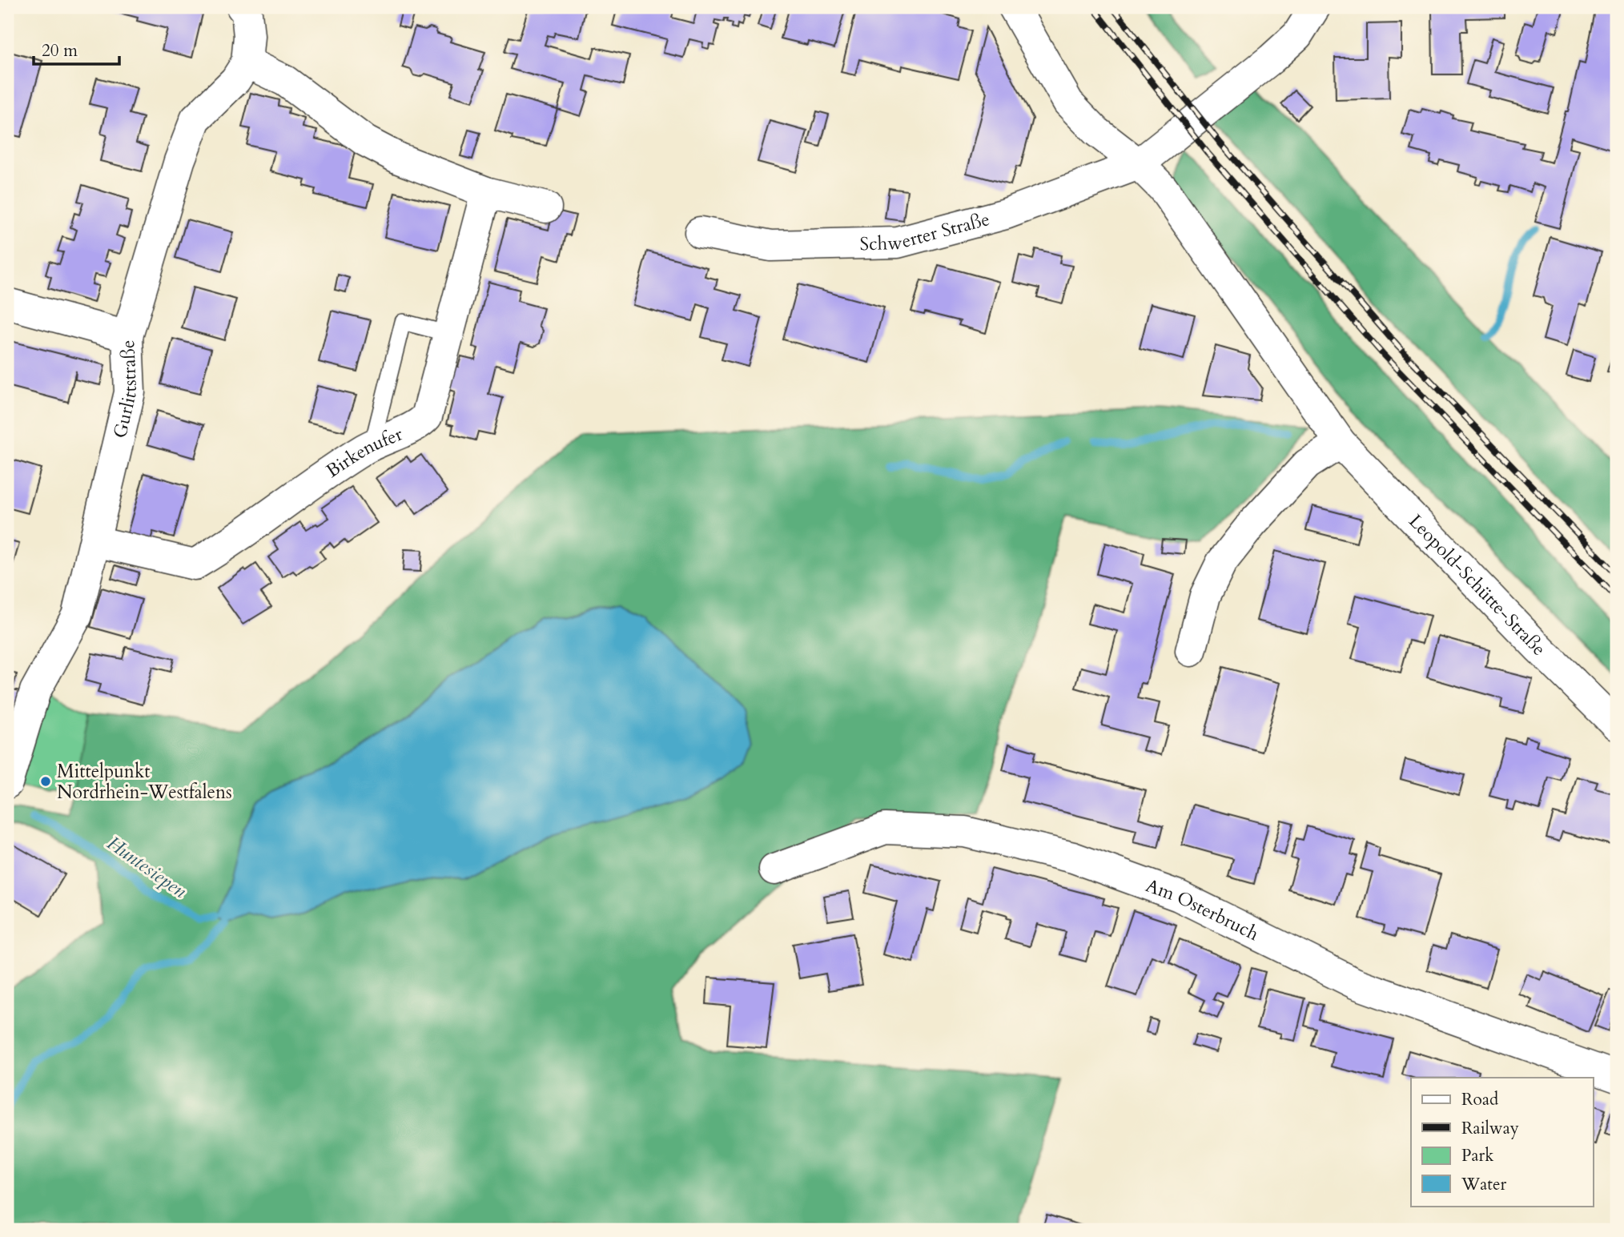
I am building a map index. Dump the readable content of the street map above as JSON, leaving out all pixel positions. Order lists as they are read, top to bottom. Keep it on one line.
{"streets":{"street":["Schwerter Straße","Gurlittstraße","Birkenufer","Leopold-Schütte-Straße","Am Osterbruch"]},"crossings":[["Schwerter Straße","Leopold-Schütte-Straße"],["Gurlittstraße","Birkenufer"]],"water":["Huntesiepen"],"places":["Mittelpunkt Nordrhein-Westfalens"],"legend":["Road","Railway","Park","Water"],"scale_bar":"20 m"}
